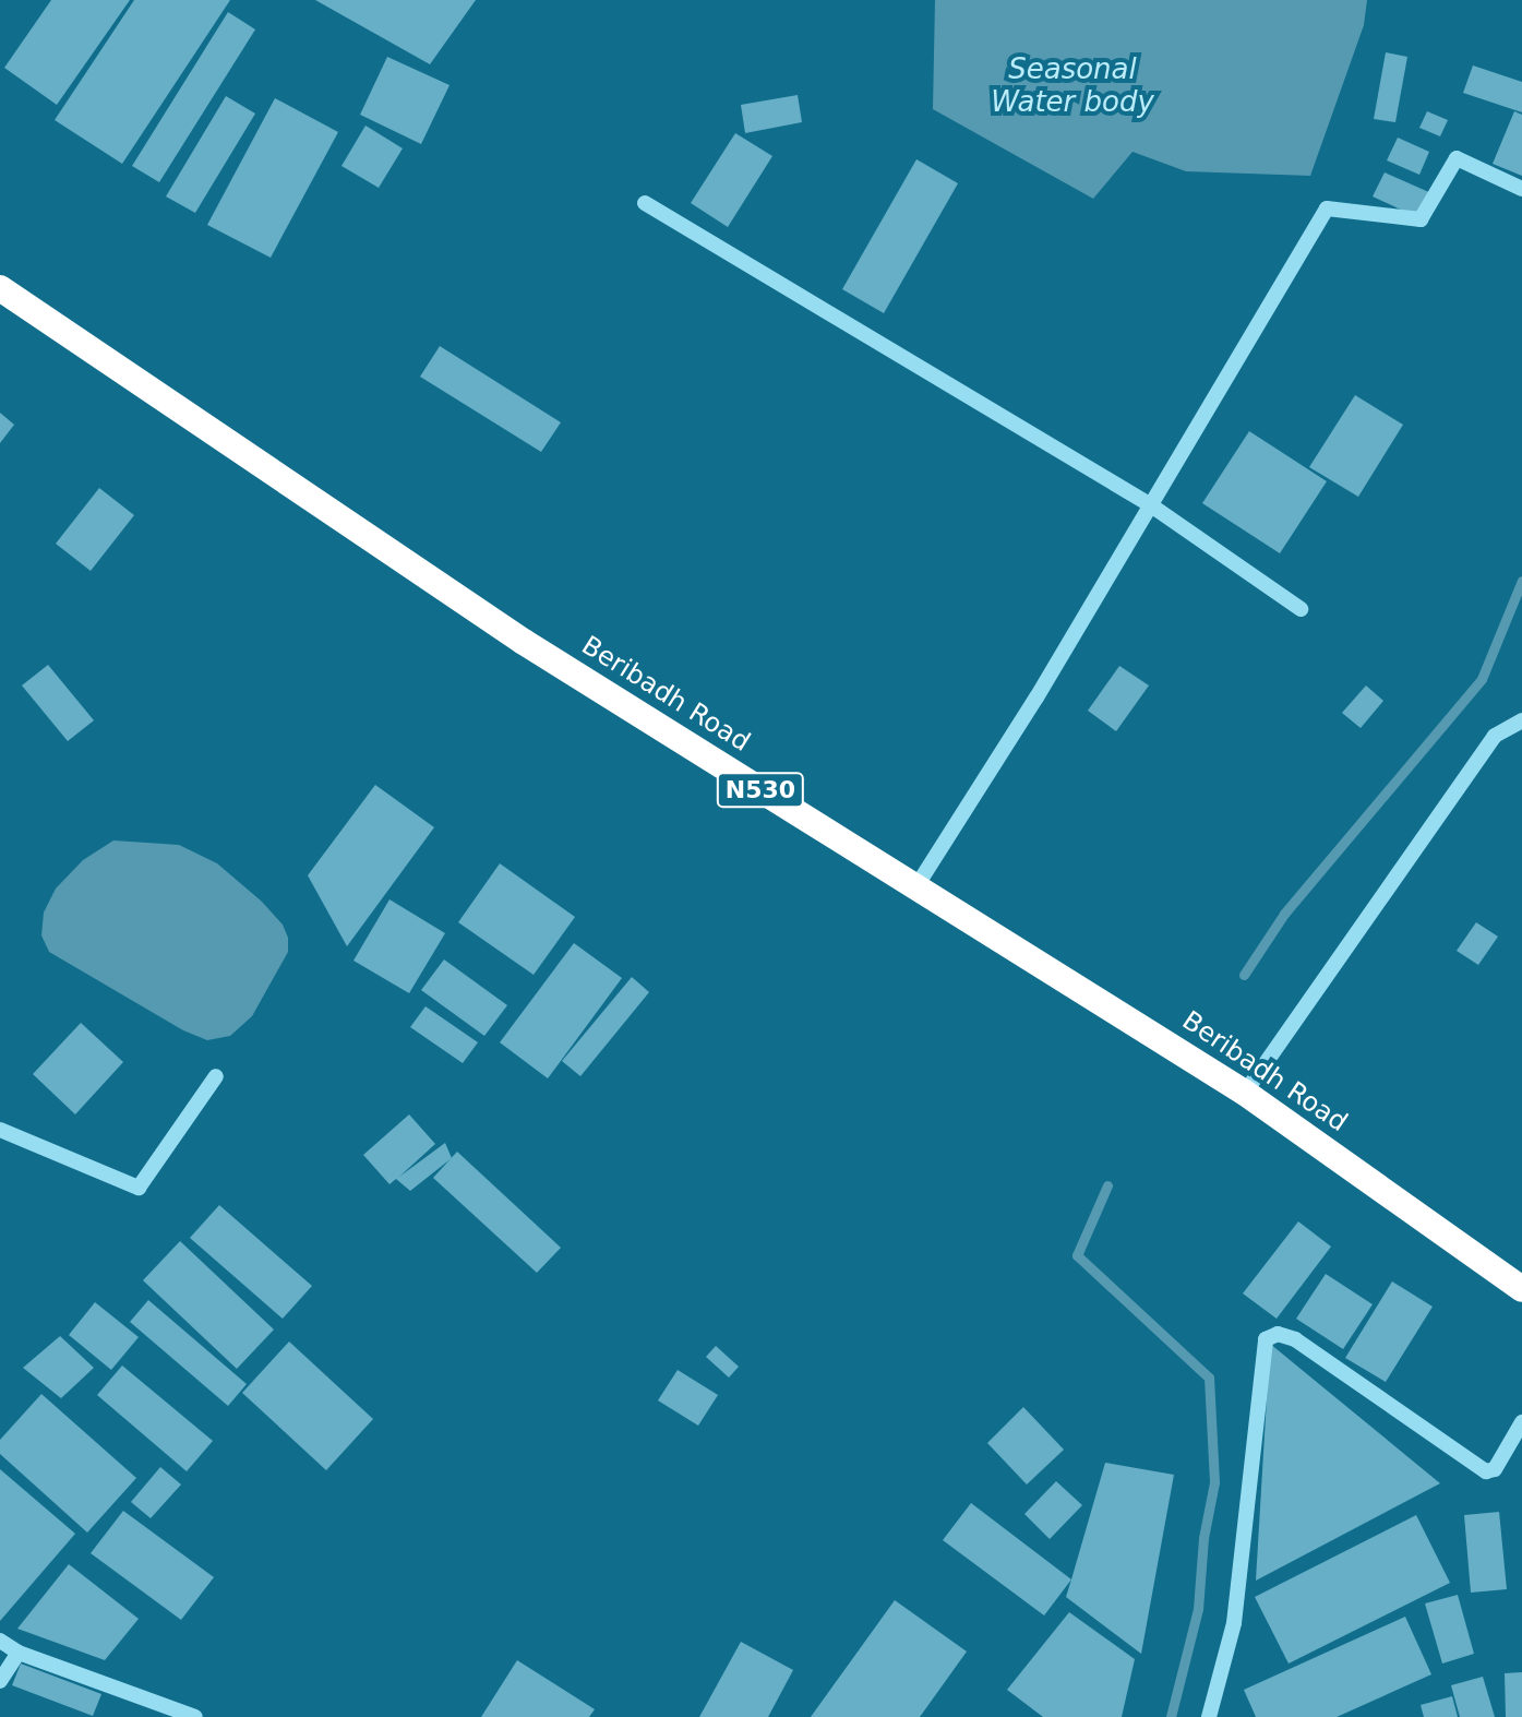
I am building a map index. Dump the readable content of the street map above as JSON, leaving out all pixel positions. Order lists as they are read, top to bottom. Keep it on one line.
{"streets":{"highway":["Beribadh Road","N530"]},"water":["Seasonal Water body"]}
